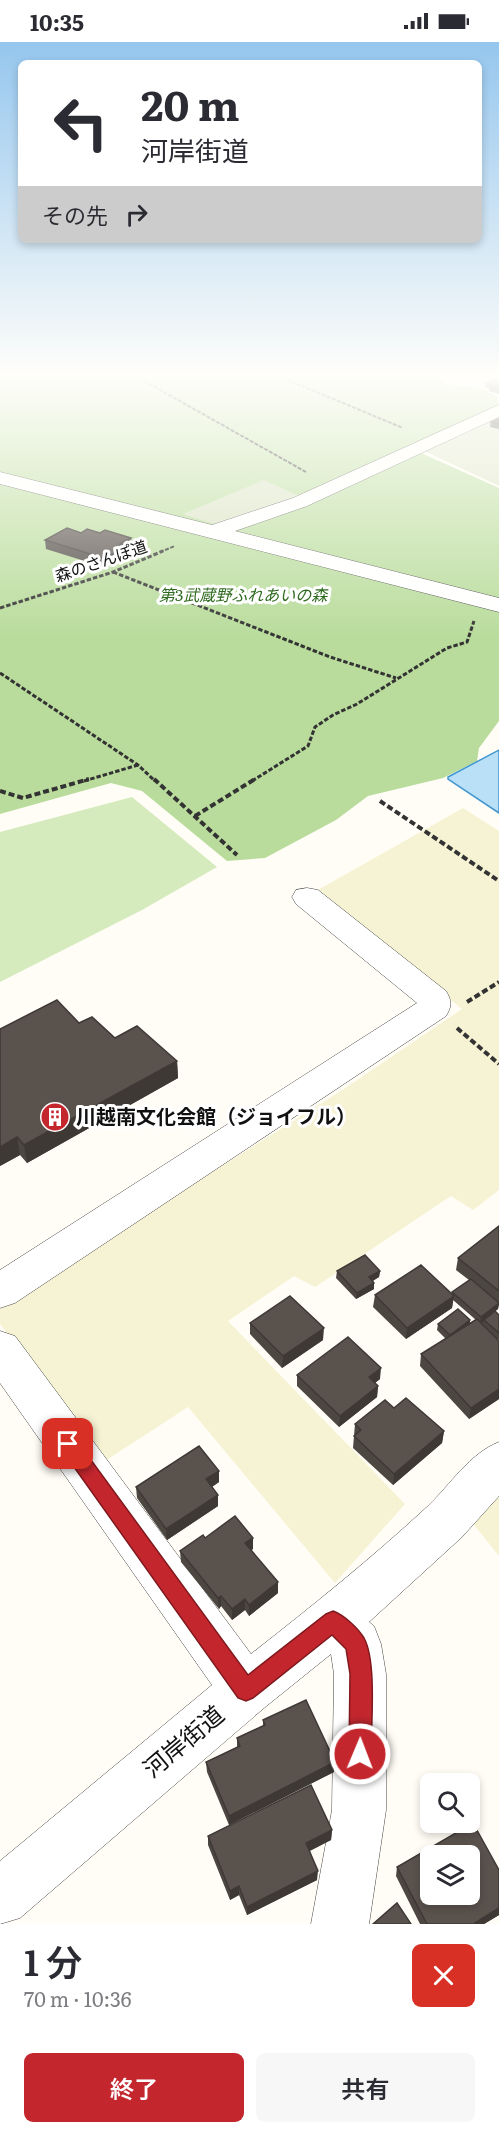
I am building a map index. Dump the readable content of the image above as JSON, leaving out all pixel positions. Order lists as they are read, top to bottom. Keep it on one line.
{"streets":{"street":["河岸街道"],"path":["森のさんぽ道"]},"parks":["第3武蔵野ふれあいの森"],"places":{"building":["川越南文化会館（ジョイフル）"]},"page":{"status":"10:35","turn":["20 m","河岸街道"],"then":"その先","heading":["1 分","70 m · 10:36"],"buttons":["終了","共有"]}}
